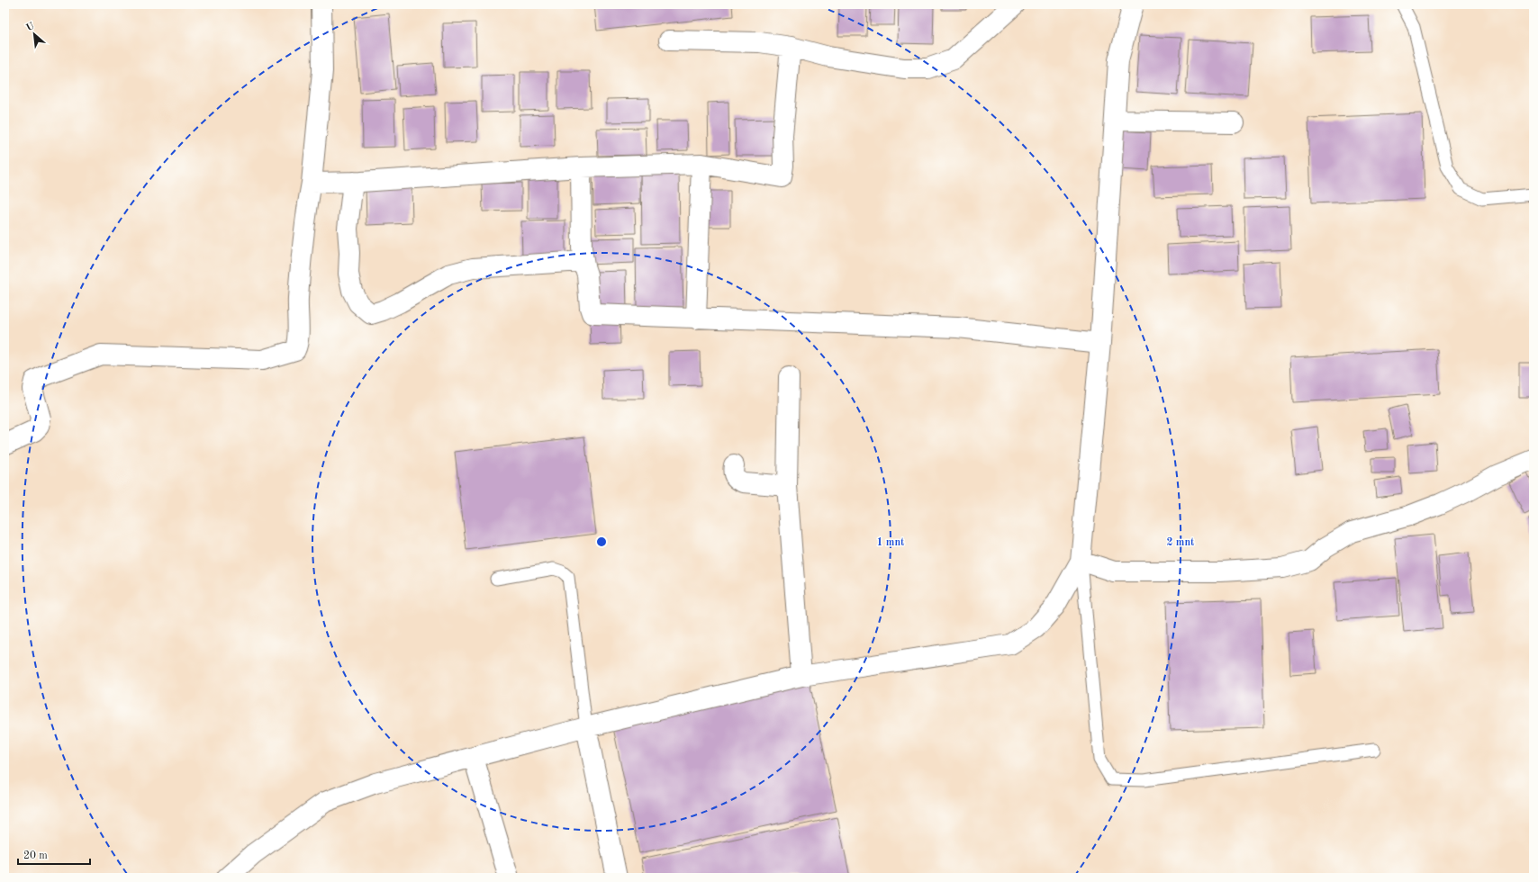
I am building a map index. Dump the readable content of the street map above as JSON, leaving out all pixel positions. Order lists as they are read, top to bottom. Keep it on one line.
{"scale_bar":"20 m","north":"top left","rings":["1 mnt","2 mnt"]}
